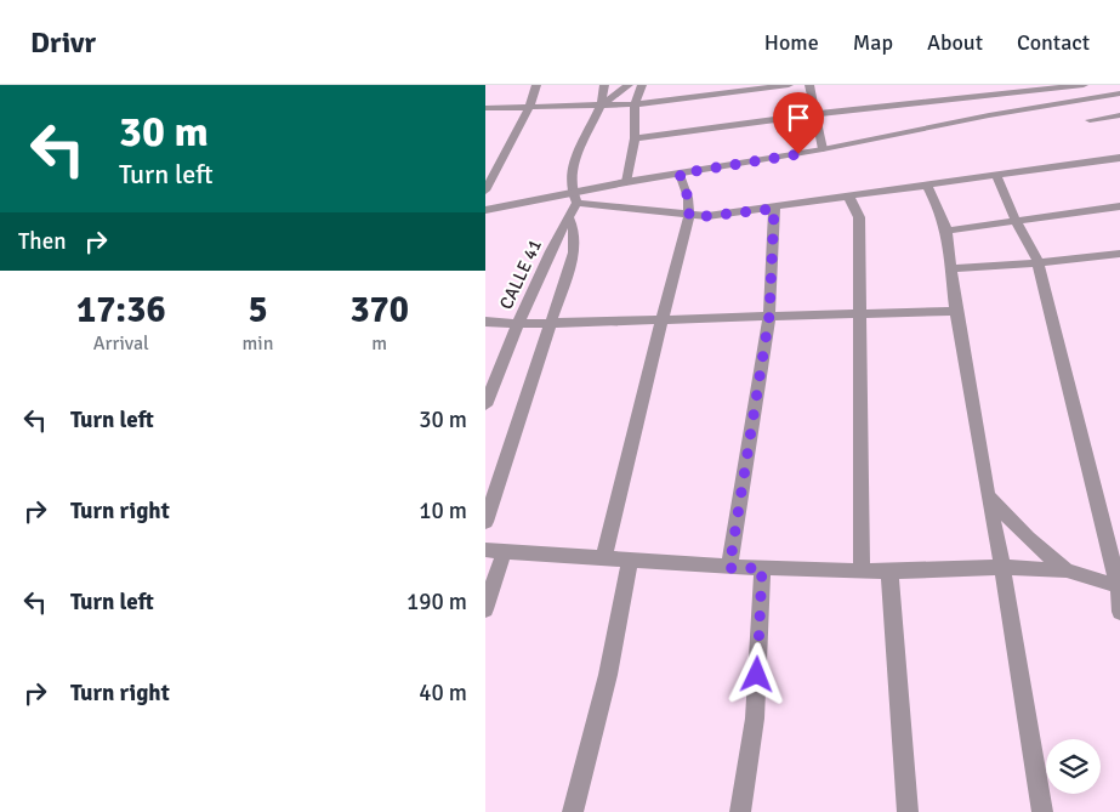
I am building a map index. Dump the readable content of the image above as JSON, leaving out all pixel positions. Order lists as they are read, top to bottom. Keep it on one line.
{"streets":{"street":["CALLE 41"]},"page":{"header":"Drivr","nav":["Home","Map","About","Contact"],"turn":["30 m","Turn left"],"then":"Then","eta":["17:36","Arrival","5","min","370","m"],"list":[{"name":"Turn left","value":"30 m"},{"name":"Turn right","value":"10 m"},{"name":"Turn left","value":"190 m"},{"name":"Turn right","value":"40 m"}]}}
